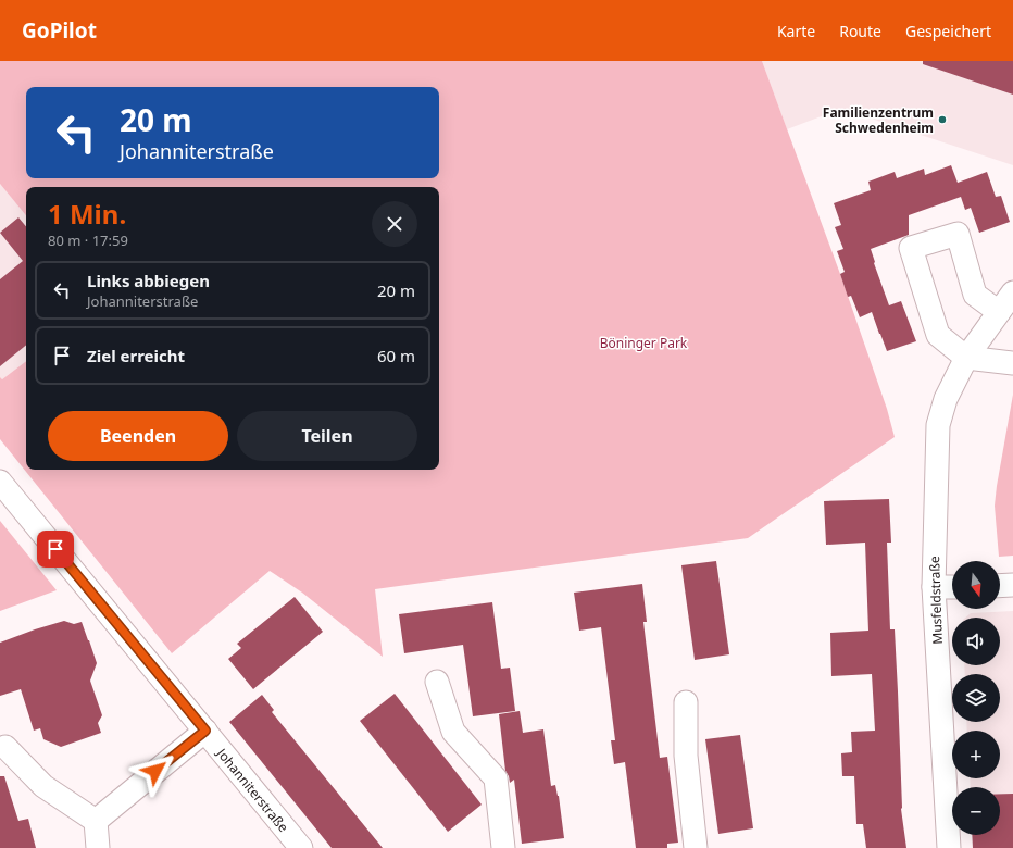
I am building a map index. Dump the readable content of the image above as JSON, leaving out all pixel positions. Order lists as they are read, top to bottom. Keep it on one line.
{"streets":{"street":["Musfeldstraße","Johanniterstraße"]},"parks":["Böninger Park"],"places":["Familienzentrum Schwedenheim"],"north":"bottom","page":{"header":"GoPilot","nav":["Karte","Route","Gespeichert"],"turn":["20 m","Johanniterstraße"],"heading":["1 Min.","80 m · 17:59"],"list":[{"name":"Links abbiegen","note":"Johanniterstraße","value":"20 m"},{"name":"Ziel erreicht","value":"60 m"}],"buttons":["Beenden","Teilen"],"map_buttons":["+","−"]}}
